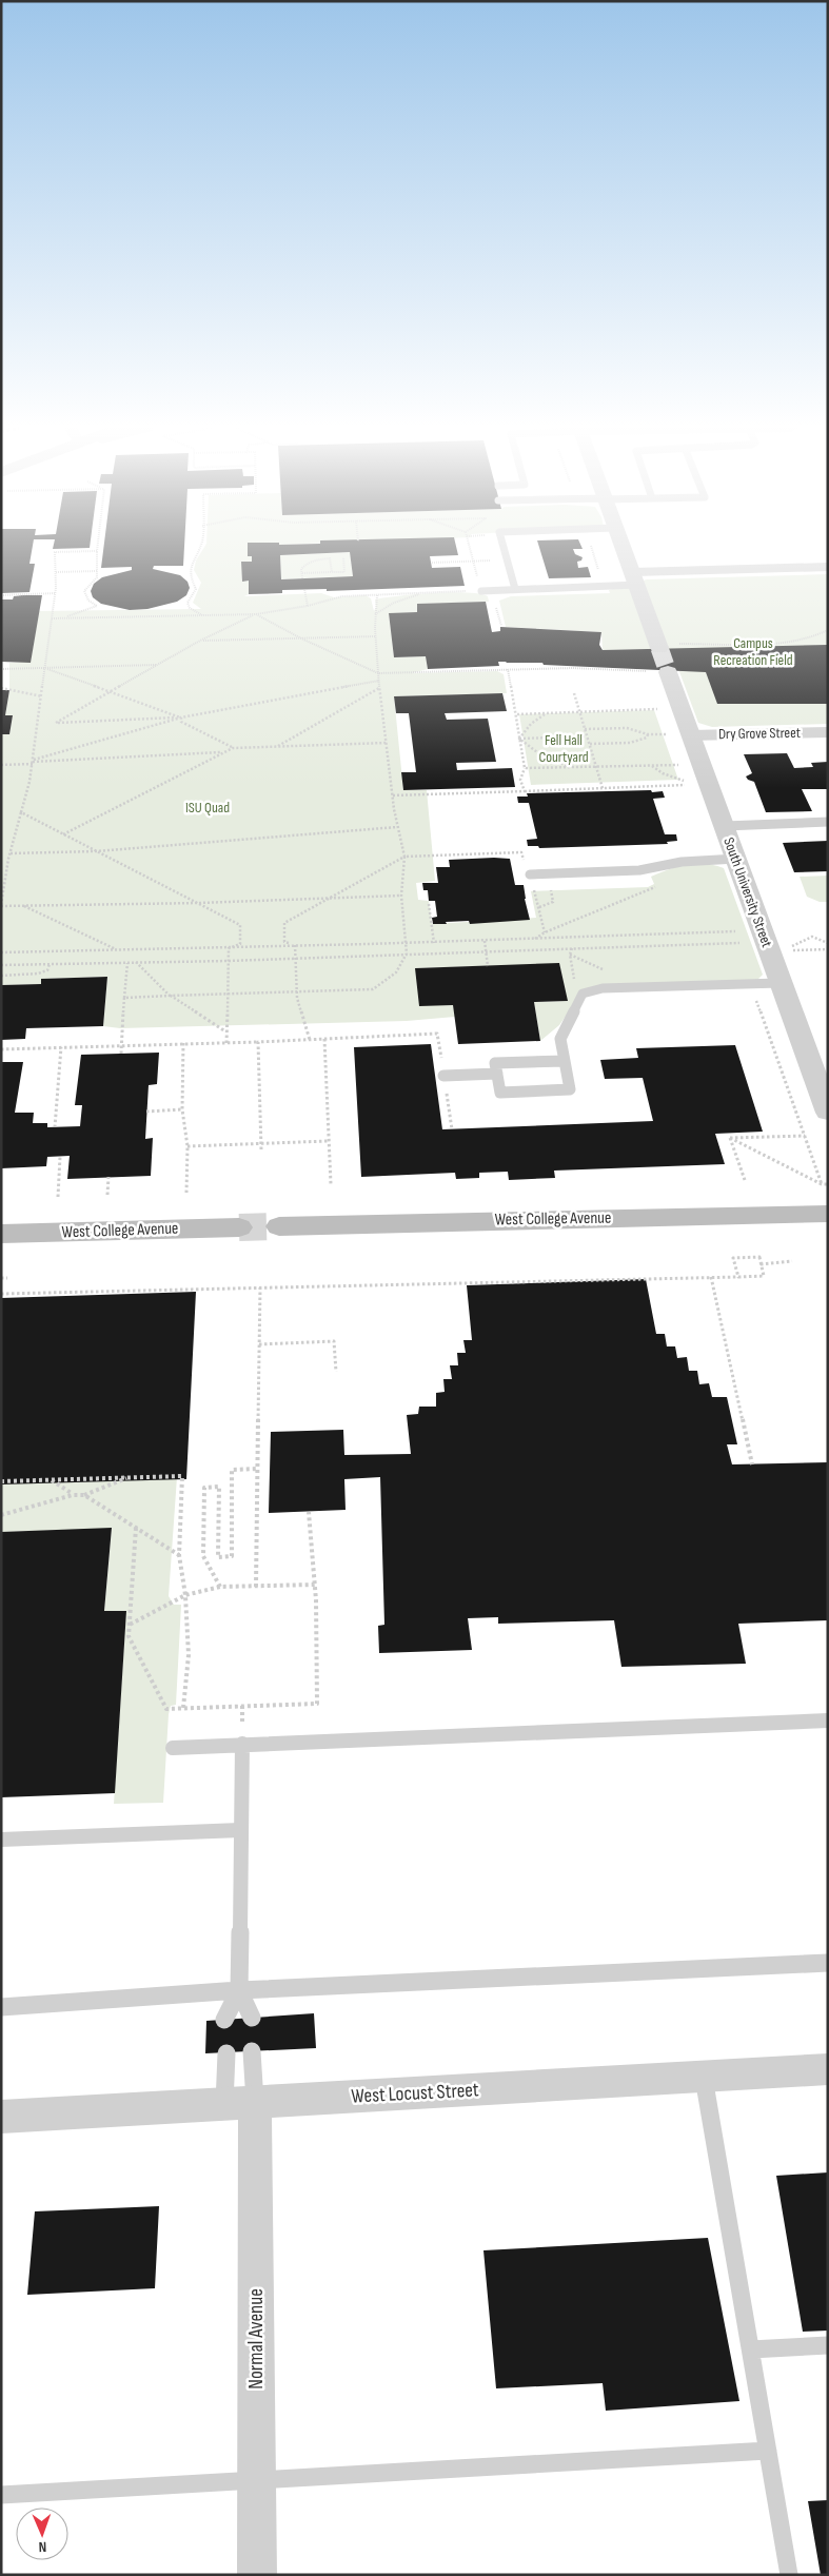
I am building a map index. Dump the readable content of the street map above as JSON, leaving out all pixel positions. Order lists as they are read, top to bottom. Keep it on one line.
{"streets":{"main road":["West College Avenue"],"street":["Dry Grove Street","South University Street","West Locust Street","Normal Avenue"]},"crossings":[["Dry Grove Street","South University Street"],["West Locust Street","Normal Avenue"]],"parks":["Campus Recreation Field","Fell Hall Courtyard","ISU Quad"],"north":"bottom"}
